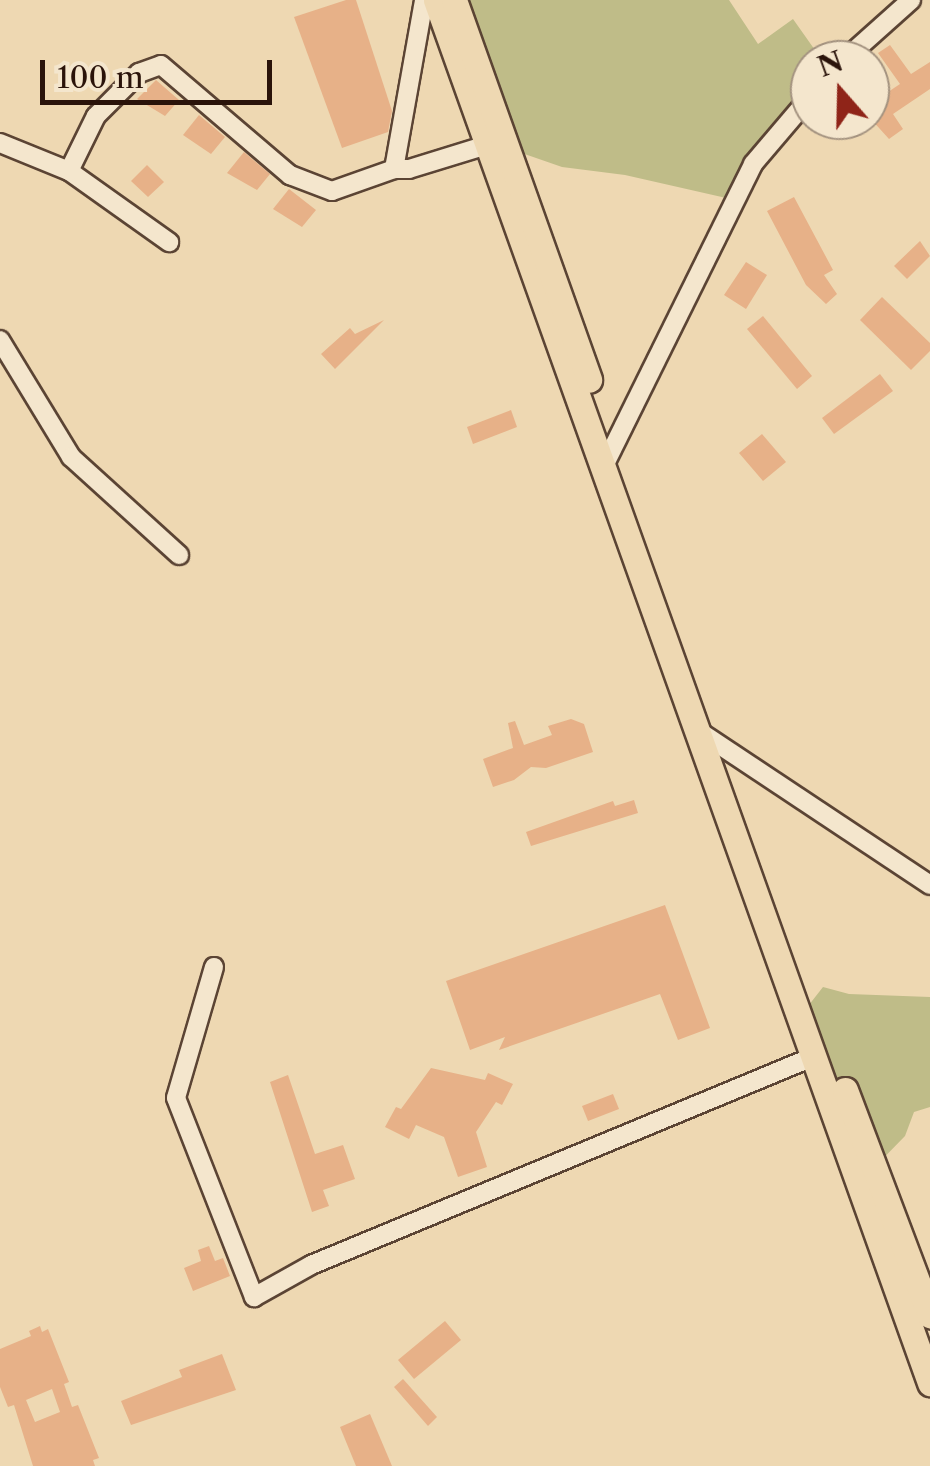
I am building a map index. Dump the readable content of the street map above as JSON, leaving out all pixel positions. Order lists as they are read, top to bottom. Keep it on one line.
{"scale_bar":"100 m","north":"top"}
